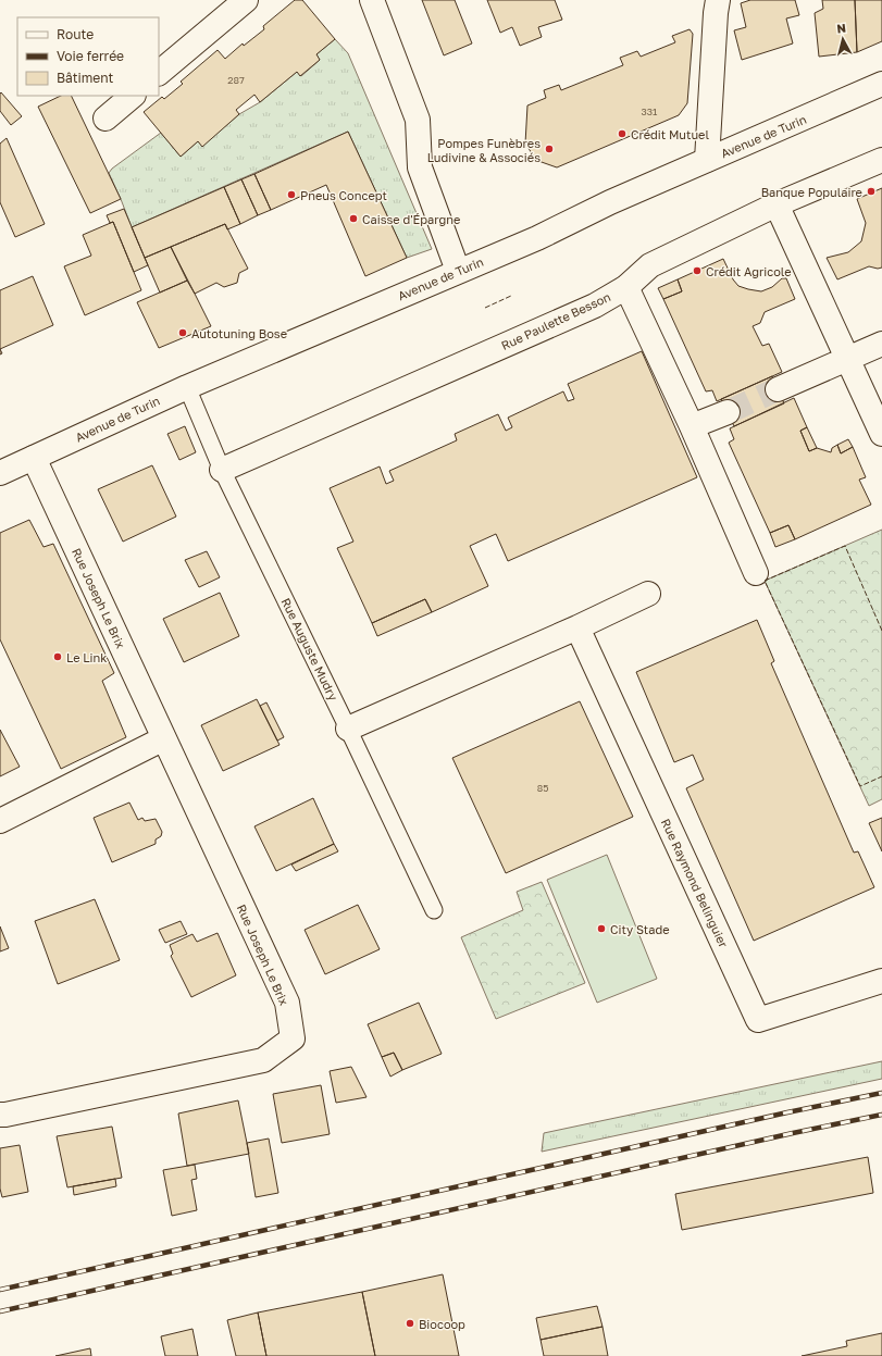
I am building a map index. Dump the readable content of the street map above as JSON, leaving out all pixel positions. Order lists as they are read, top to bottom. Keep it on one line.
{"streets":{"street":["Avenue de Turin","Rue Paulette Besson","Rue Joseph Le Brix","Rue Raymond Belinguier"],"lane":["Rue Auguste Mudry"]},"crossings":[["Avenue de Turin","Rue Joseph Le Brix"],["Avenue de Turin","Rue Auguste Mudry"],["Rue Paulette Besson","Rue Auguste Mudry"]],"places":["Crédit Mutuel","Pompes Funèbres Ludivine & Associés","Banque Populaire","Pneus Concept","Caisse d'Épargne","Crédit Agricole","Autotuning Bose","Le Link","City Stade","Biocoop"],"house_numbers":["287","331","85"],"legend":["Route","Voie ferrée","Bâtiment"],"north":"top"}
